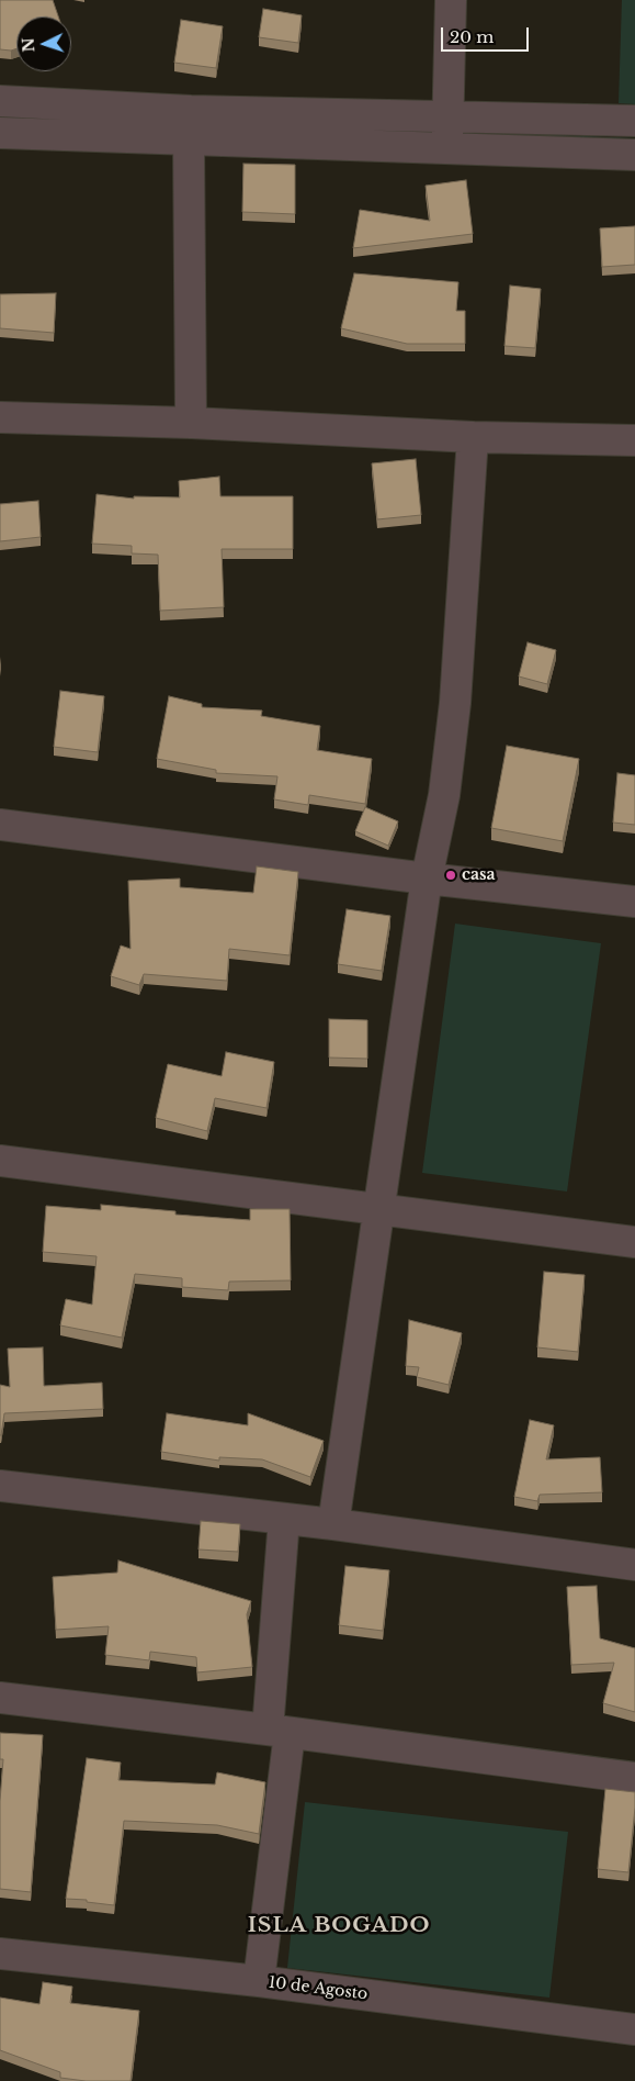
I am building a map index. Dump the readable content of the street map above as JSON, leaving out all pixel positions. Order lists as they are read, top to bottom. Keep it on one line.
{"streets":{"street":["10 de Agosto"]},"districts":["ISLA BOGADO"],"places":["casa"],"scale_bar":"20 m","north":"left"}
